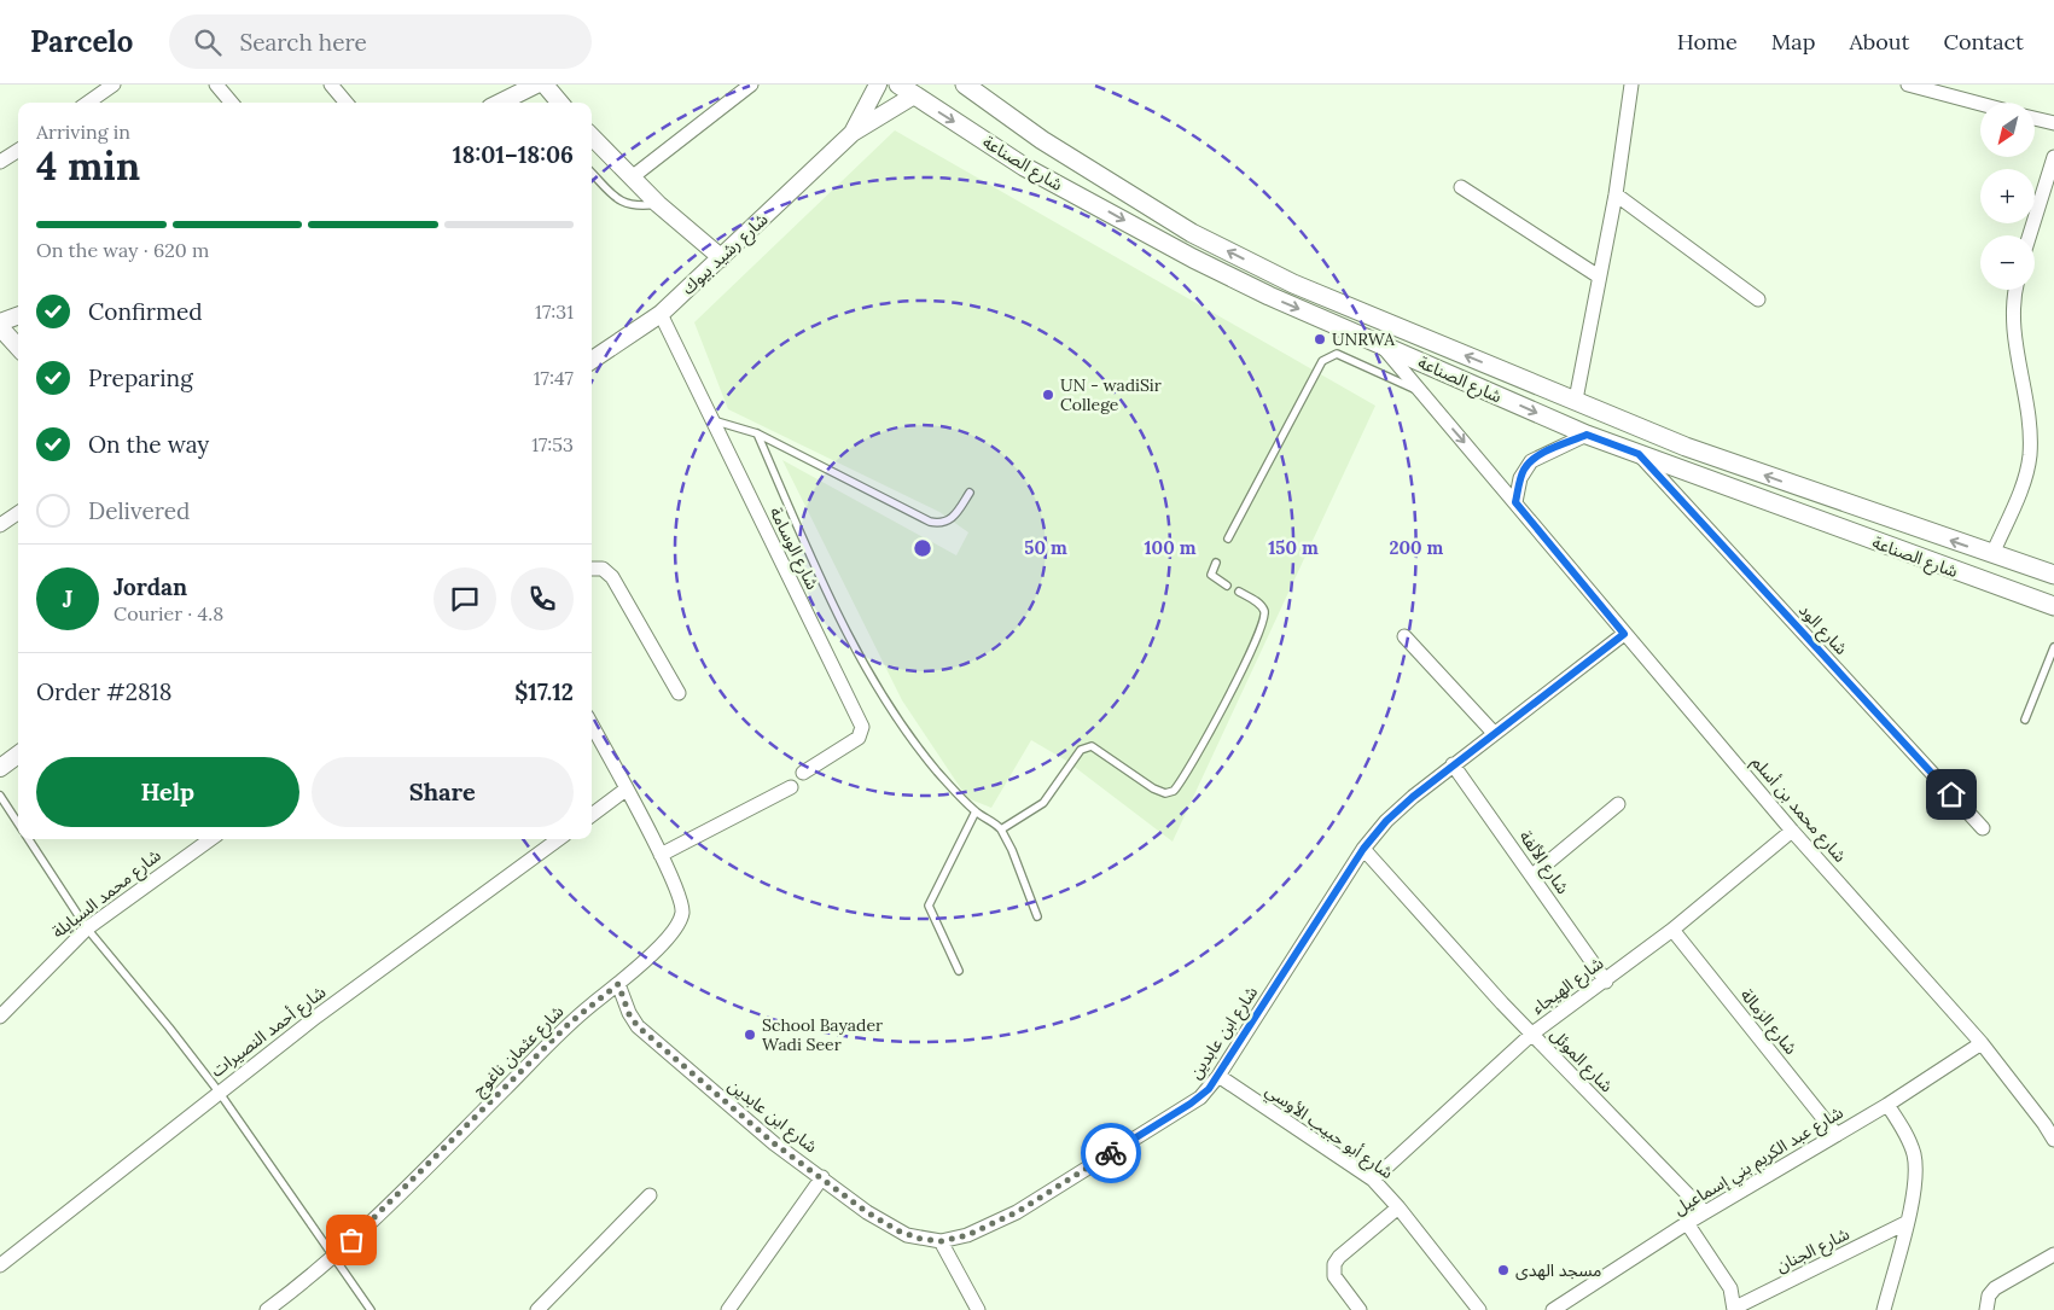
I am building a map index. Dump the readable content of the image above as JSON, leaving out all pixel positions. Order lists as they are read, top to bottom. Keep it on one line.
{"streets":{"main road":["شارع الصناعة"],"street":["شارع رشيد بيوك","شارع الوسامة","شارع الود","شارع محمد بن أسلم","شارع الألفة","شارع محمد السبايلة","شارع الهيجاء","شارع الزمالة","شارع أحمد النصيرات","شارع ابن عابدين","شارع عثمان ناغوج","شارع الموئل","شارع أبو حبيب الأوسي","شارع عبد الكريم بني إسماعيل","شارع الجنان"]},"crossings":[["شارع الصناعة","شارع رشيد بيوك"],["شارع الصناعة","شارع الود"],["شارع الصناعة","شارع محمد بن أسلم"],["شارع رشيد بيوك","شارع الوسامة"],["شارع محمد بن أسلم","شارع الهيجاء"],["شارع محمد بن أسلم","شارع ابن عابدين"],["شارع محمد بن أسلم","شارع عبد الكريم بني إسماعيل"],["شارع الألفة","شارع الهيجاء"],["شارع الألفة","شارع ابن عابدين"],["شارع الهيجاء","شارع الزمالة"],["شارع الهيجاء","شارع الموئل"],["شارع الهيجاء","شارع أبو حبيب الأوسي"],["شارع الزمالة","شارع عبد الكريم بني إسماعيل"],["شارع ابن عابدين","شارع عثمان ناغوج"],["شارع ابن عابدين","شارع الموئل"],["شارع ابن عابدين","شارع أبو حبيب الأوسي"],["شارع الموئل","شارع عبد الكريم بني إسماعيل"]],"places":["UNRWA","UN - wadiSir College","School Bayader Wadi Seer","مسجد الهدى"],"north":"bottom left","page":{"header":"Parcelo","search":"Search here","nav":["Home","Map","About","Contact"],"map_buttons":["+","−"],"heading":["4 min","Arriving in","18:01–18:06"],"panel":["Jordan","Courier · 4.8","Order #2818","$17.12"],"bar":"On the way · 620 m","list":[["Confirmed","17:31"],["Preparing","17:47"],["On the way","17:53"],"Delivered"],"round":"J","buttons":["Help","Share"]},"rings":["50 m","100 m","150 m","200 m"]}
